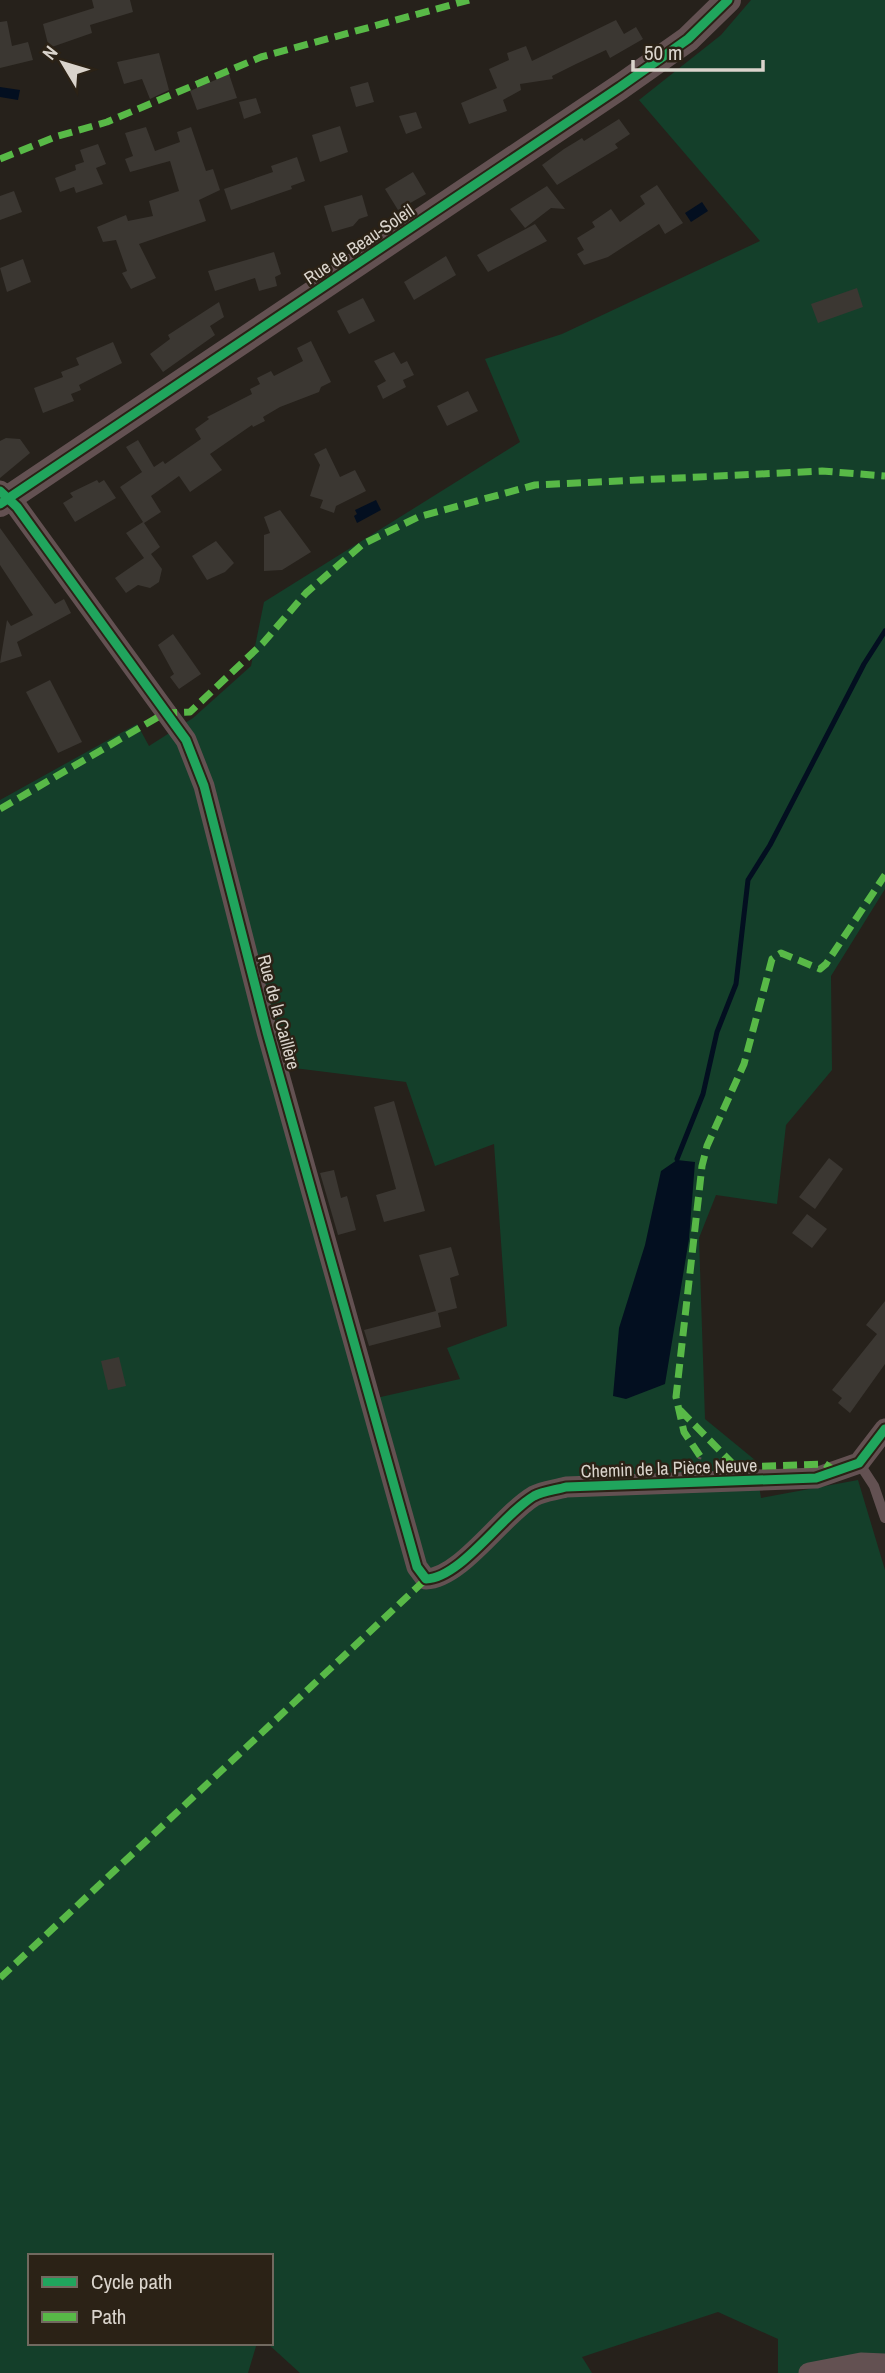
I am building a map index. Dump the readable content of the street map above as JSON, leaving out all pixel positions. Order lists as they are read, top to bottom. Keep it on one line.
{"streets":{"street":["Rue de Beau-Soleil","Rue de la Caillère","Chemin de la Pièce Neuve"]},"crossings":[["Rue de Beau-Soleil","Rue de la Caillère"],["Rue de la Caillère","Chemin de la Pièce Neuve"]],"legend":["Cycle path","Path"],"scale_bar":"50 m","north":"top left"}
